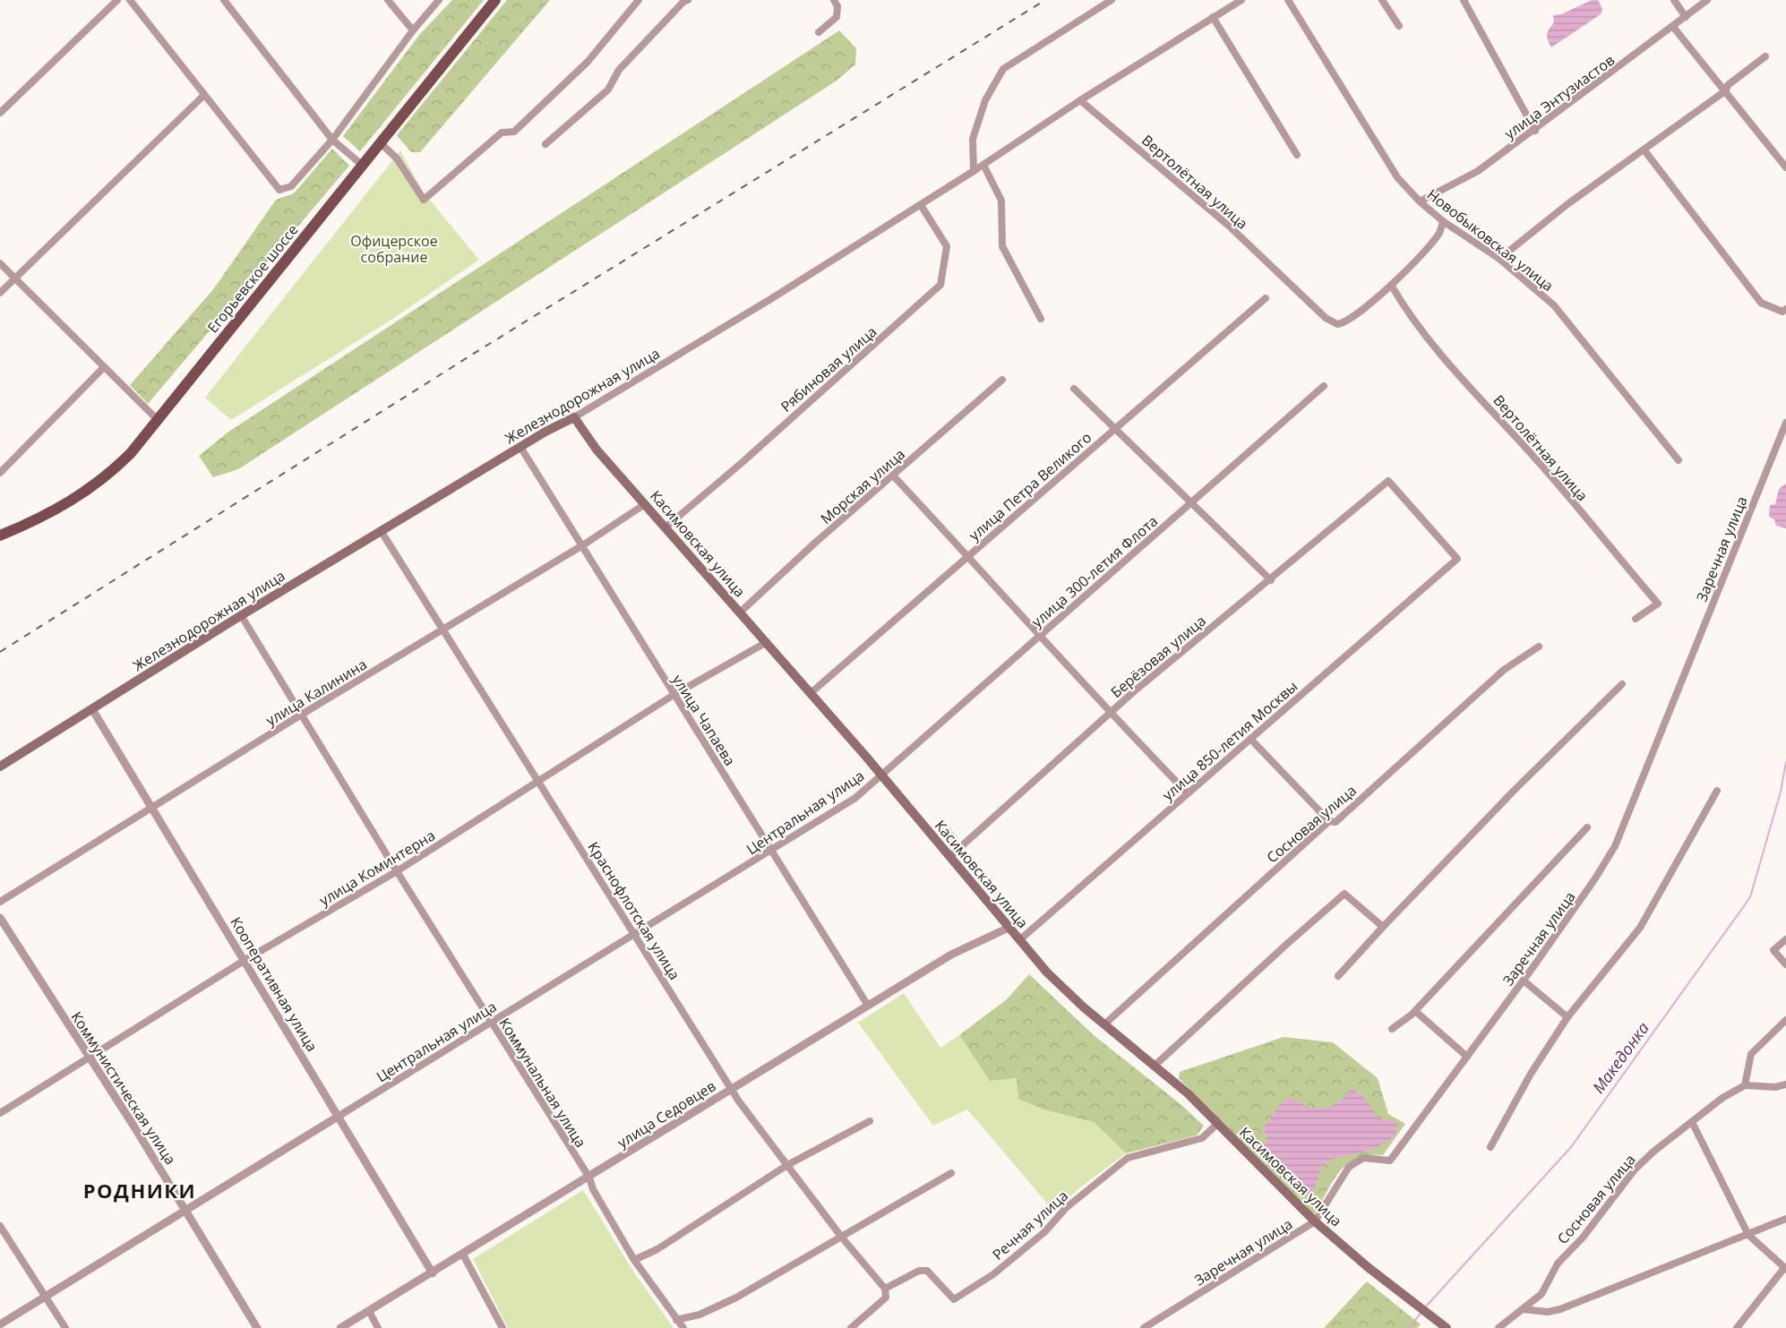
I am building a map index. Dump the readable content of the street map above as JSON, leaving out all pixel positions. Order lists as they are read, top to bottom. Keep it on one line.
{"streets":{"main road":["Егорьевское шоссе","Железнодорожная улица","Касимовская улица"],"street":["улица Энтузиастов","Вертолётная улица","Новобыковская улица","Рябиновая улица","Морская улица","улица Петра Великого","Заречная улица","улица 300-летия Флота","Берёзовая улица","улица Калинина","улица Чапаева","улица 850-летия Москвы","Центральная улица","Сосновая улица","улица Коминтерна","Краснофлотская улица","Кооперативная улица","Коммунальная улица","Коммунистическая улица","улица Седовцев","Речная улица"]},"crossings":[["улица Энтузиастов","Новобыковская улица"],["Вертолётная улица","Новобыковская улица"],["Вертолётная улица","Железнодорожная улица"],["Рябиновая улица","Железнодорожная улица"],["Рябиновая улица","Касимовская улица"],["Железнодорожная улица","Касимовская улица"],["Железнодорожная улица","улица Чапаева"],["Железнодорожная улица","Краснофлотская улица"],["Железнодорожная улица","Кооперативная улица"],["Железнодорожная улица","Коммунальная улица"],["Морская улица","Касимовская улица"],["улица Петра Великого","Касимовская улица"],["Касимовская улица","Заречная улица"],["Касимовская улица","улица 300-летия Флота"],["Касимовская улица","Берёзовая улица"],["Касимовская улица","улица Калинина"],["Касимовская улица","улица 850-летия Москвы"],["Касимовская улица","Центральная улица"],["Касимовская улица","Сосновая улица"],["Касимовская улица","улица Коминтерна"],["Касимовская улица","улица Седовцев"],["Касимовская улица","Речная улица"],["улица 300-летия Флота","Центральная улица"],["Берёзовая улица","улица 850-летия Москвы"],["улица Калинина","улица Чапаева"],["улица Калинина","Краснофлотская улица"],["улица Калинина","Кооперативная улица"],["улица Калинина","Коммунальная улица"],["улица Чапаева","Центральная улица"],["улица Чапаева","улица Коминтерна"],["улица Чапаева","улица Седовцев"],["Центральная улица","Краснофлотская улица"],["Центральная улица","Кооперативная улица"],["Центральная улица","Коммунальная улица"],["Центральная улица","Коммунистическая улица"],["улица Коминтерна","Краснофлотская улица"],["улица Коминтерна","Кооперативная улица"],["улица Коминтерна","Коммунальная улица"],["улица Коминтерна","Коммунистическая улица"],["Краснофлотская улица","улица Седовцев"],["Краснофлотская улица","Речная улица"],["Кооперативная улица","улица Седовцев"],["Коммунальная улица","улица Седовцев"]],"districts":["РОДНИКИ"],"water":["Македонка"],"parks":["Офицерское собрание"]}
